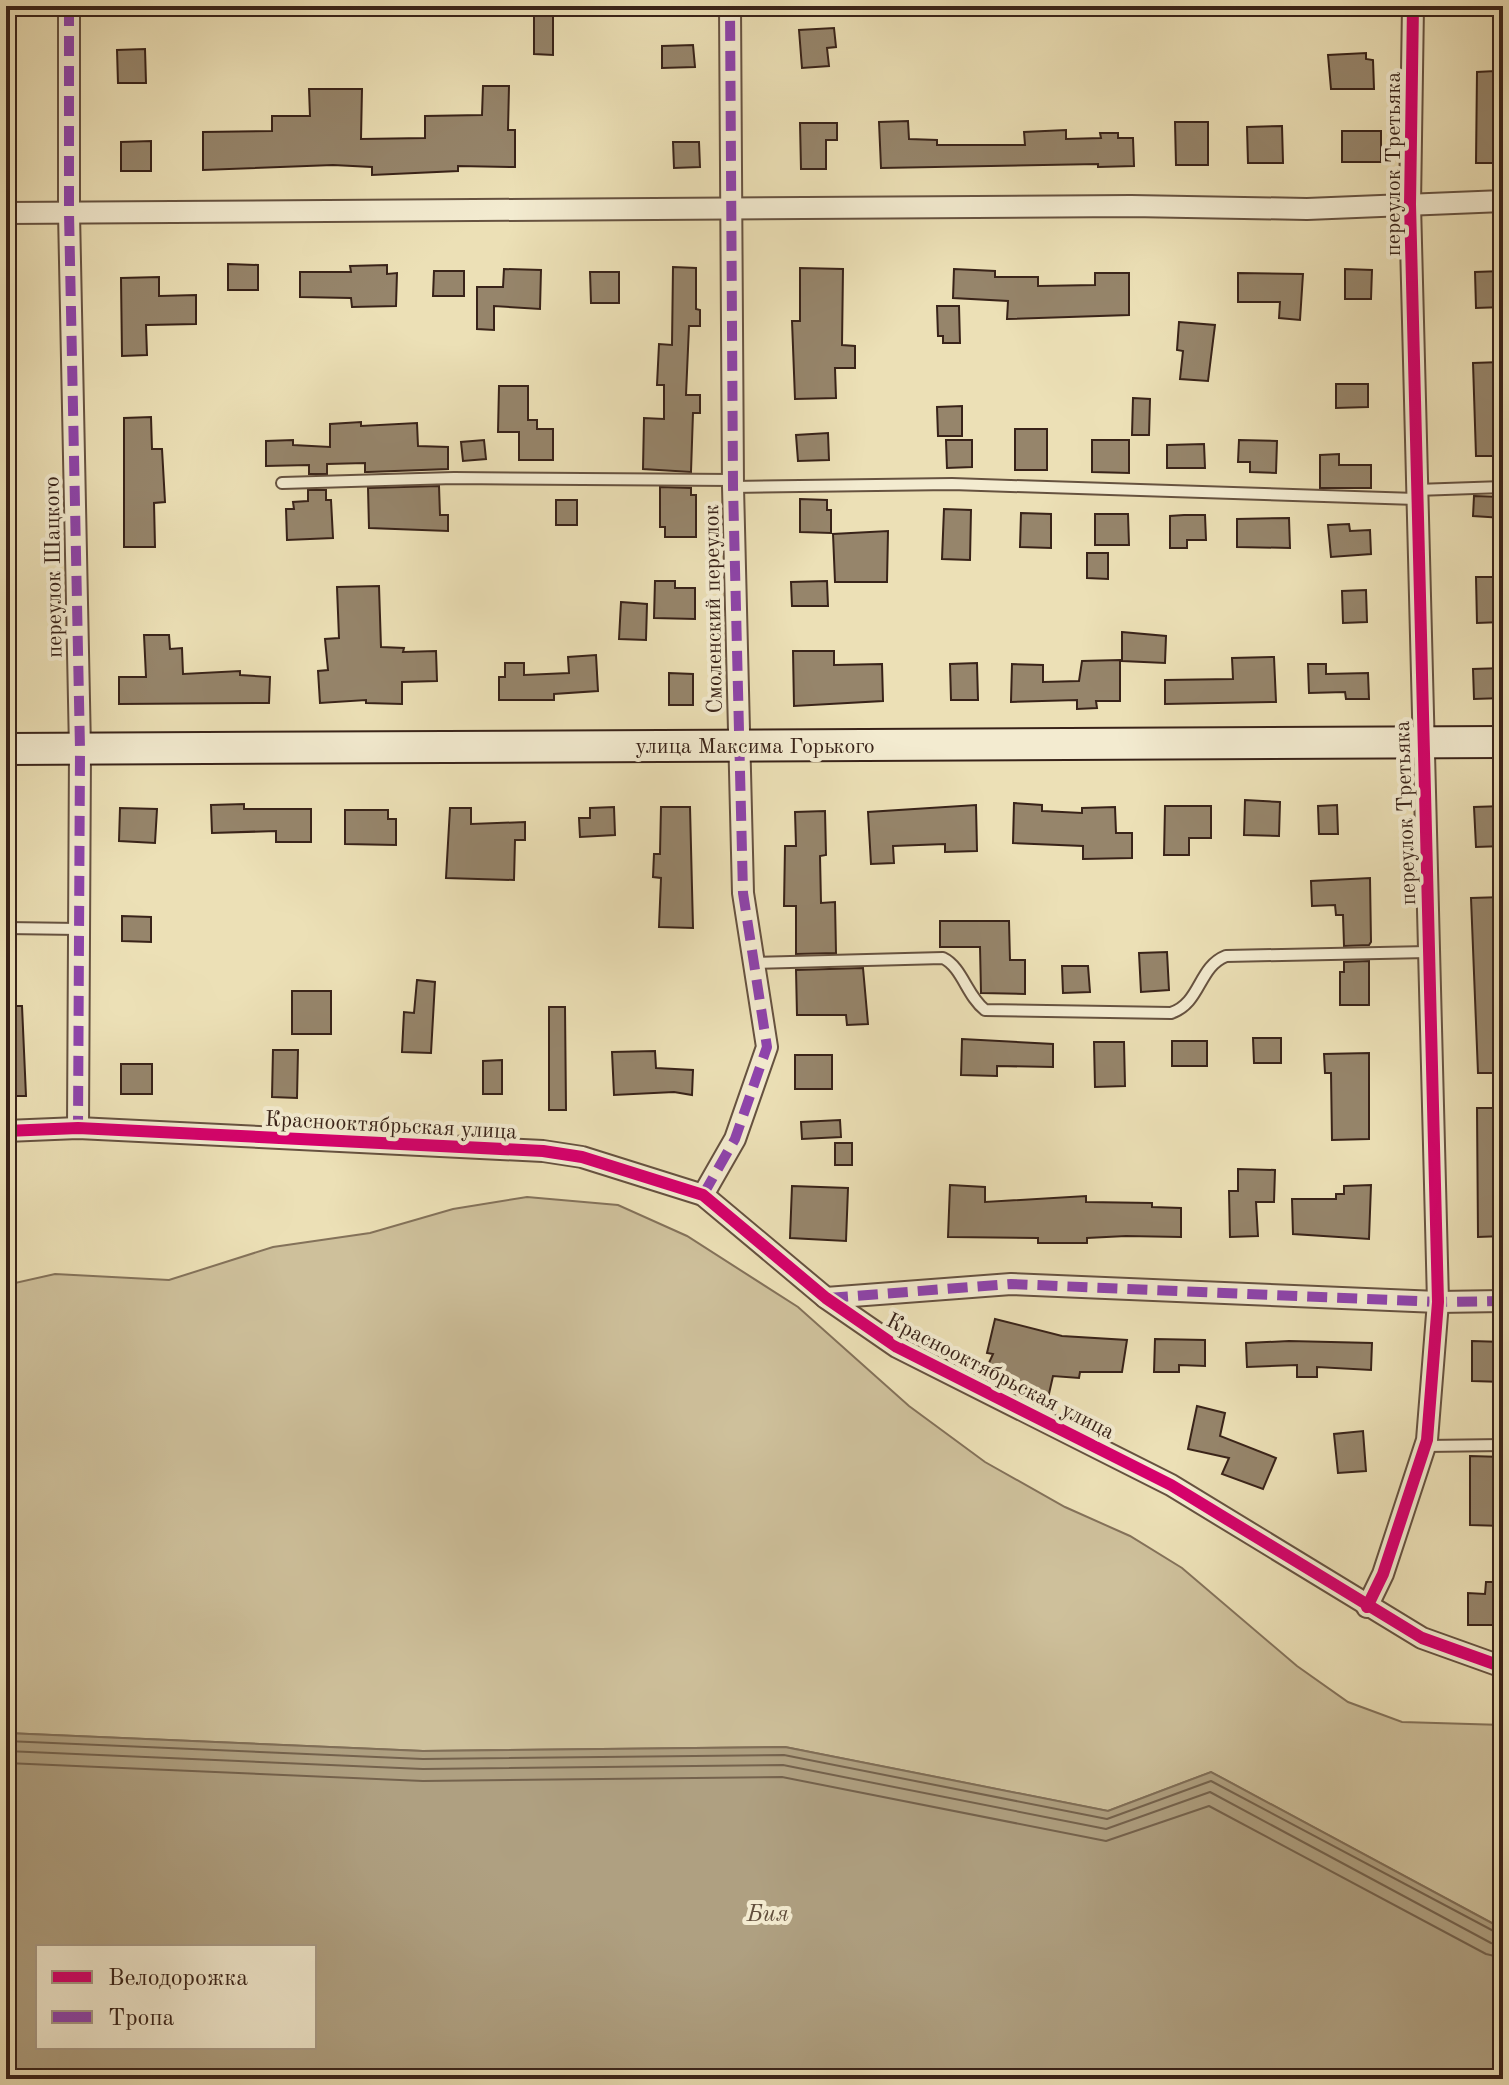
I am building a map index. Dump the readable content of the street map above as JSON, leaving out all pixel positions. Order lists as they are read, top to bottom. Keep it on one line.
{"streets":{"main road":["улица Максима Горького"],"street":["переулок Третьяка","переулок Шацкого","Смоленский переулок","Краснооктябрьская улица"]},"crossings":[["переулок Третьяка","улица Максима Горького"],["переулок Третьяка","Краснооктябрьская улица"],["переулок Шацкого","улица Максима Горького"],["переулок Шацкого","Краснооктябрьская улица"],["Смоленский переулок","улица Максима Горького"],["Смоленский переулок","Краснооктябрьская улица"]],"water":["Бия"],"legend":["Велодорожка","Тропа"]}
